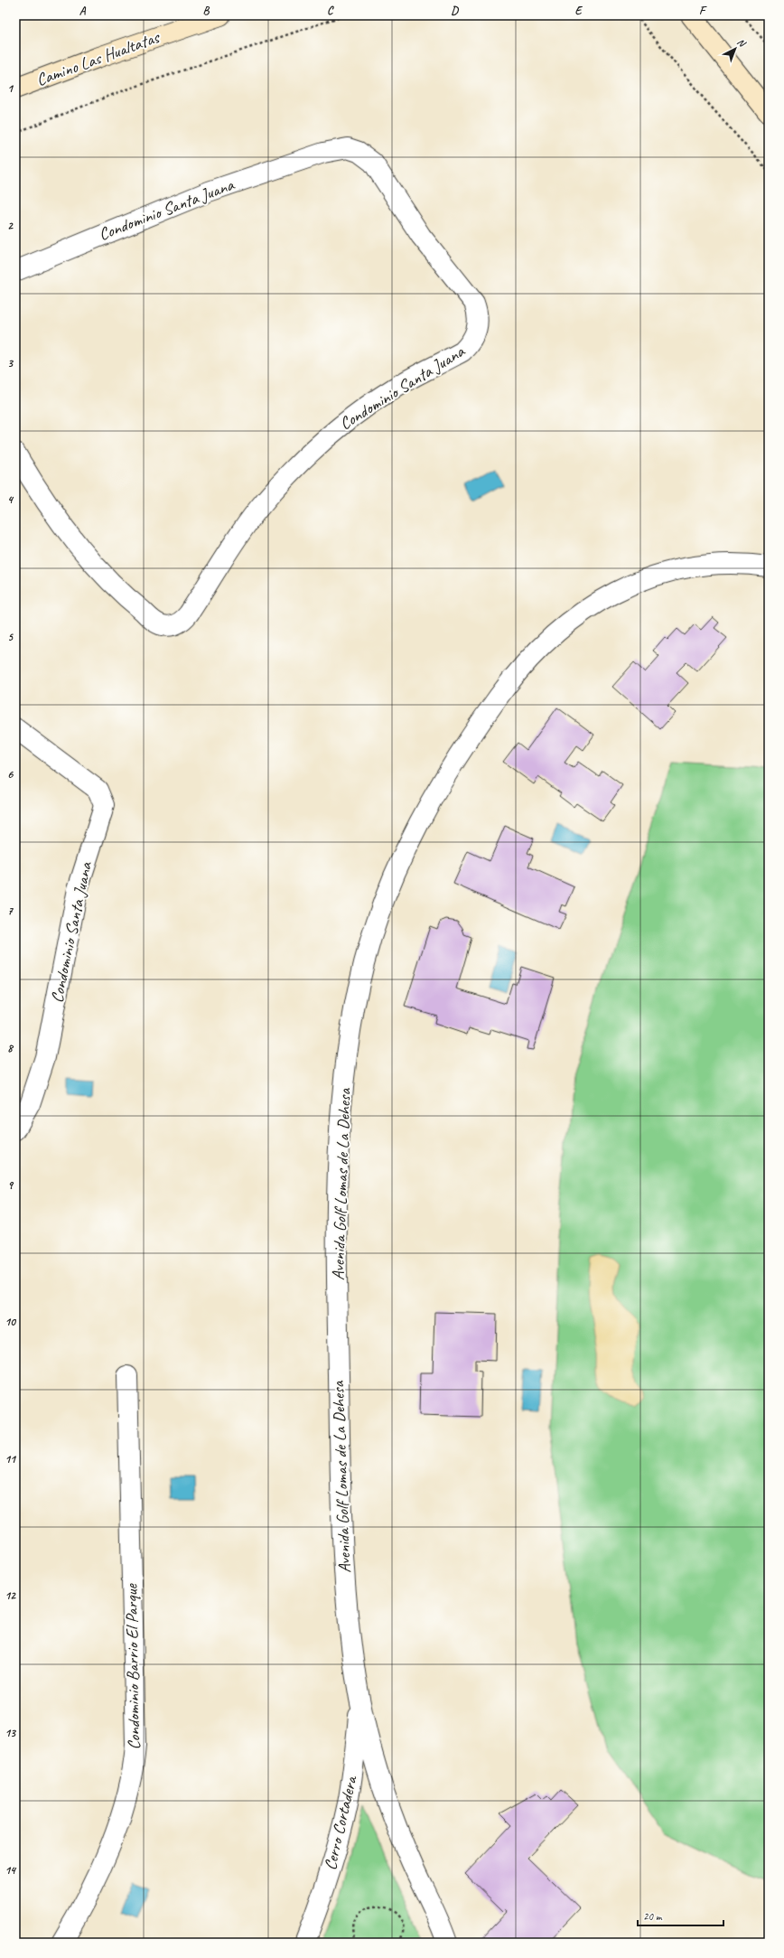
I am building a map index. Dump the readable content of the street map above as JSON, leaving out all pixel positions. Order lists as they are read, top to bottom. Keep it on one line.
{"streets":{"street":["Camino Las Hualtatas","Condominio Santa Juana","Avenida Golf Lomas de La Dehesa","Condominio Barrio El Parque","Cerro Cortadera"]},"crossings":[["Avenida Golf Lomas de La Dehesa","Cerro Cortadera"]],"scale_bar":"20 m","north":"top right","grid":{"columns":["A","B","C","D","E","F"],"rows":["1","2","3","4","5","6","7","8","9","10","11","12","13","14"]}}
